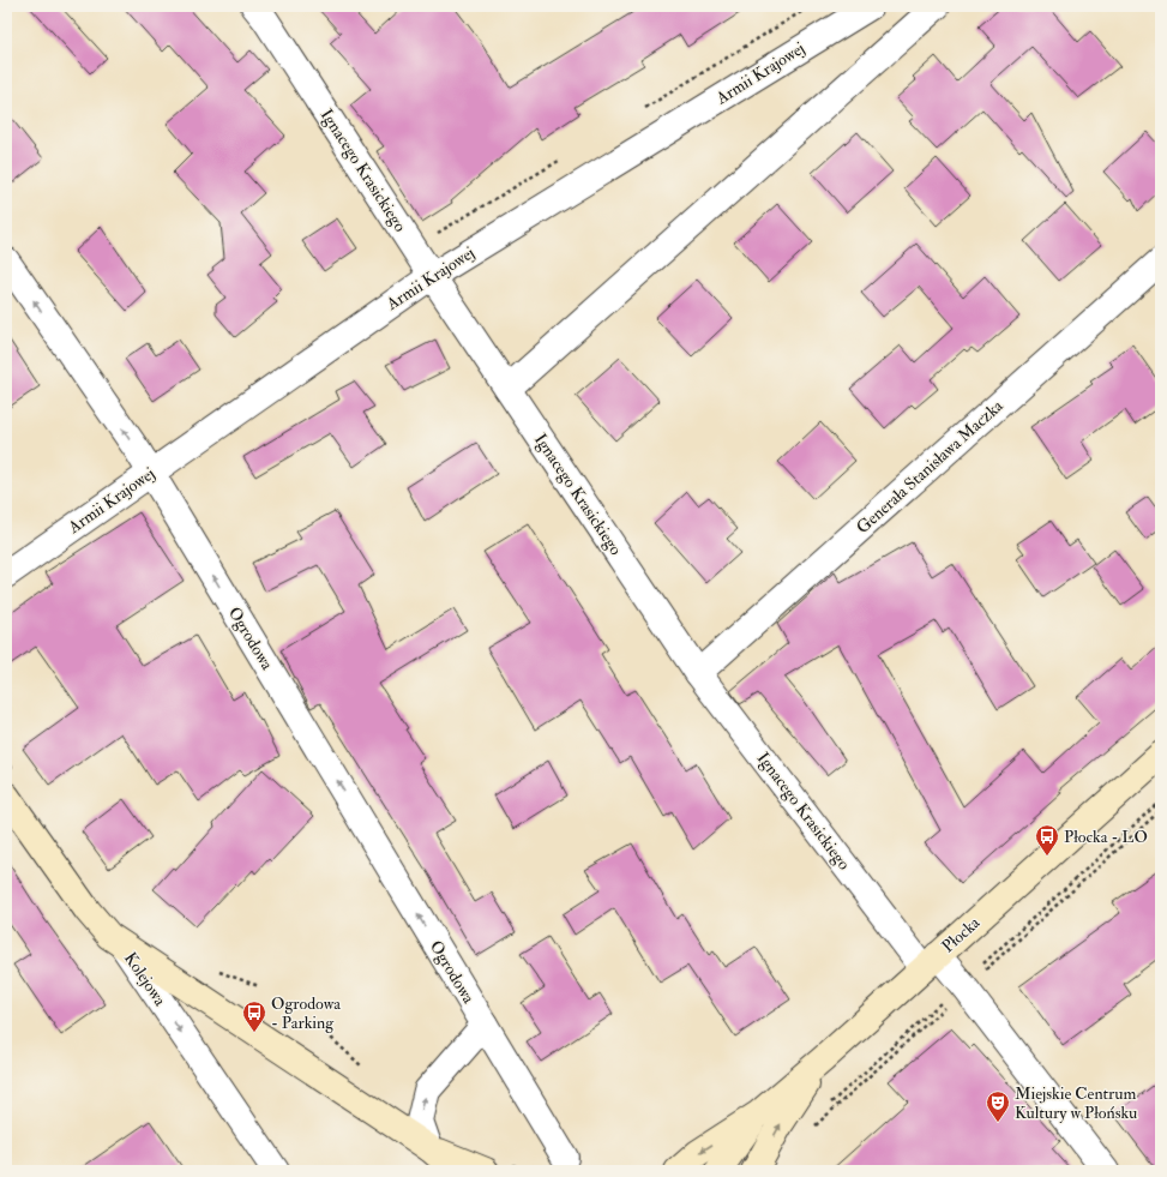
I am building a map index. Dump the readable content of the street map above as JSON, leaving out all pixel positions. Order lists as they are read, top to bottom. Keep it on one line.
{"streets":{"street":["Armii Krajowej","Ignacego Krasickiego","Generała Stanisława Maczka","Ogrodowa","Płocka","Kolejowa"]},"crossings":[["Armii Krajowej","Ignacego Krasickiego"],["Armii Krajowej","Ogrodowa"],["Ignacego Krasickiego","Generała Stanisława Maczka"],["Ignacego Krasickiego","Płocka"]],"one_way":["Ogrodowa"],"places":{"bus stop":["Płocka - LO","Ogrodowa - Parking"],"theatre":["Miejskie Centrum Kultury w Płońsku"]}}
